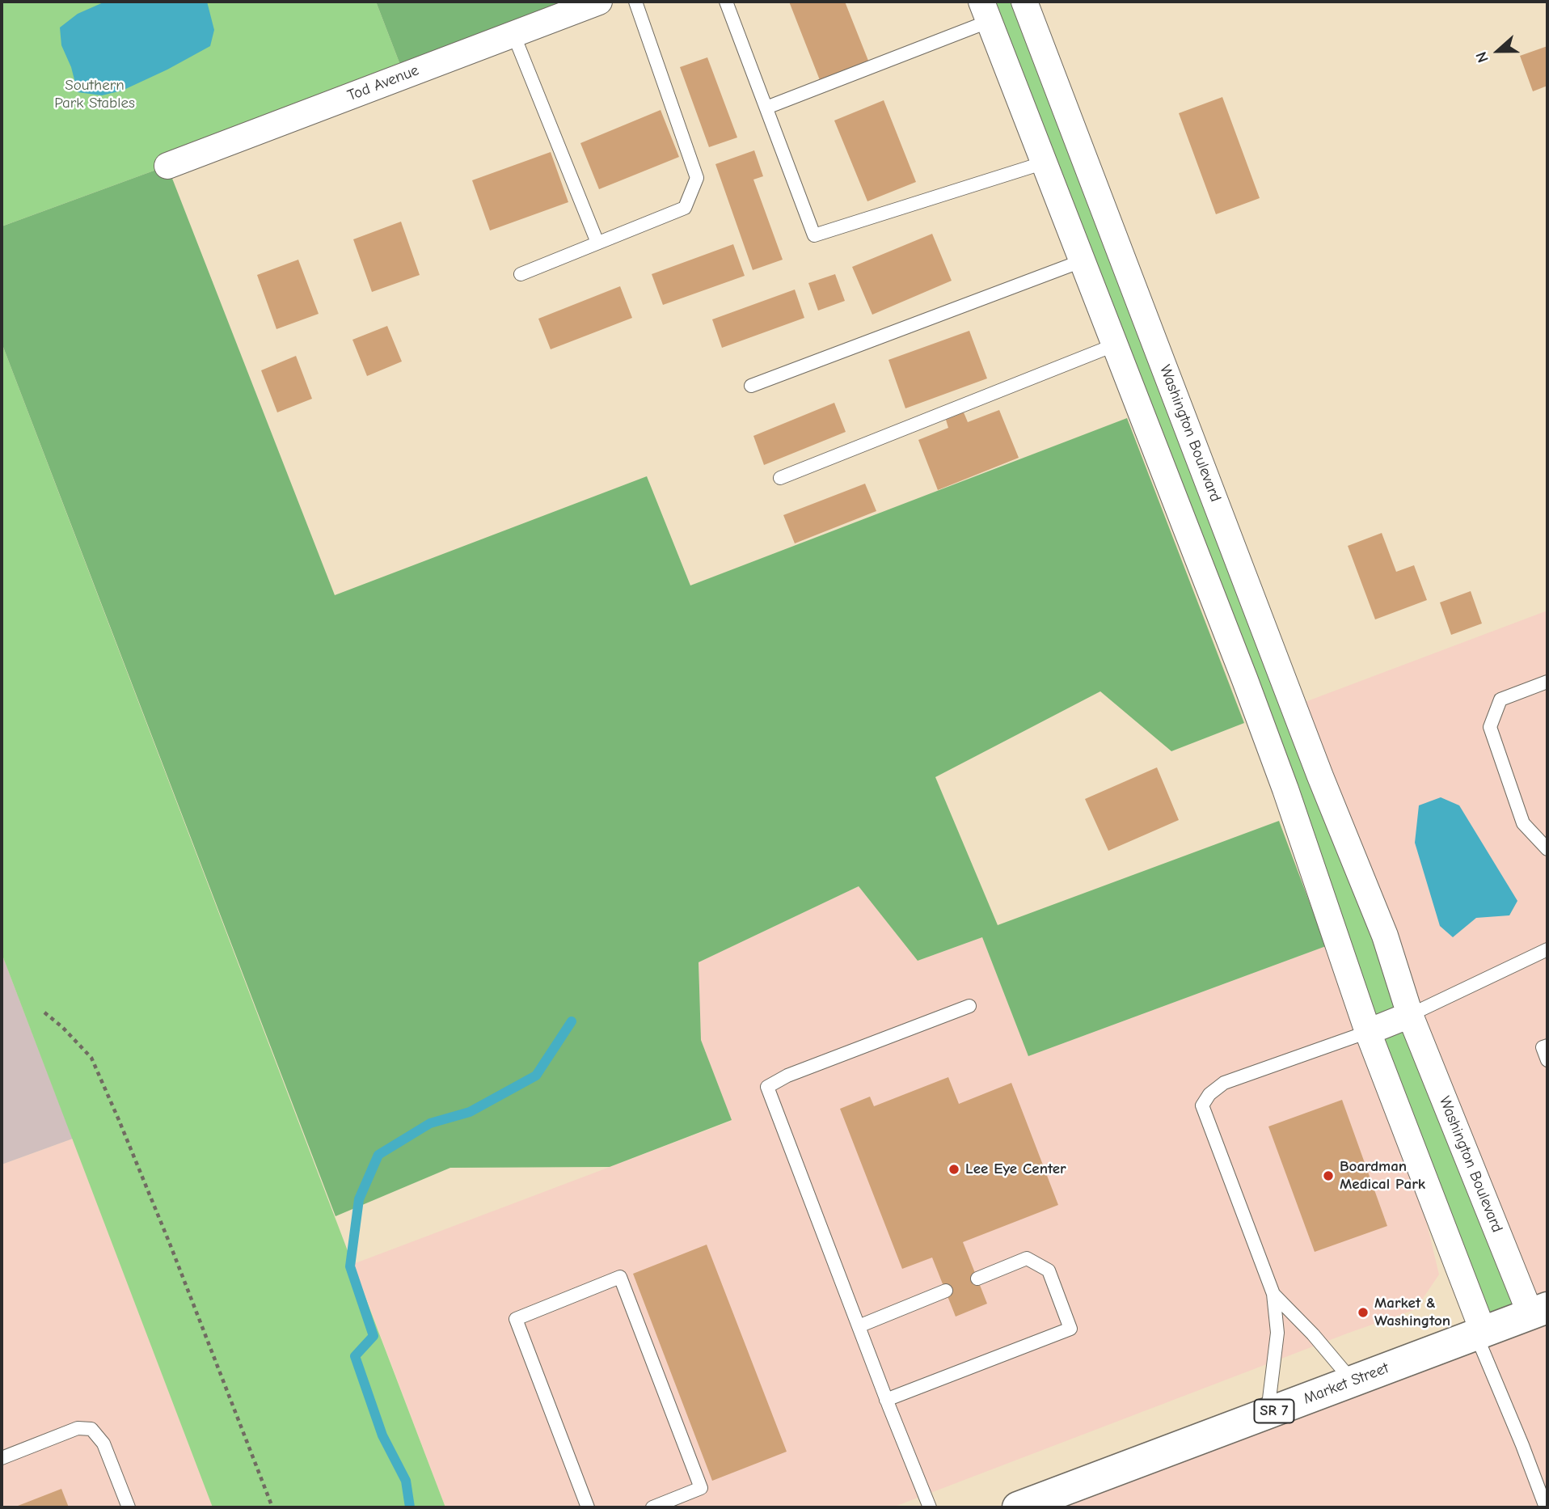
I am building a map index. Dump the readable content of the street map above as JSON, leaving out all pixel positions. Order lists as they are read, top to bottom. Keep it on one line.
{"streets":{"main road":["Market Street","SR 7"],"street":["Tod Avenue","Washington Boulevard"]},"crossings":[["Washington Boulevard","Market Street"]],"parks":["Southern Park Stables"],"places":["Lee Eye Center","Boardman Medical Park","Market & Washington"],"north":"left"}
